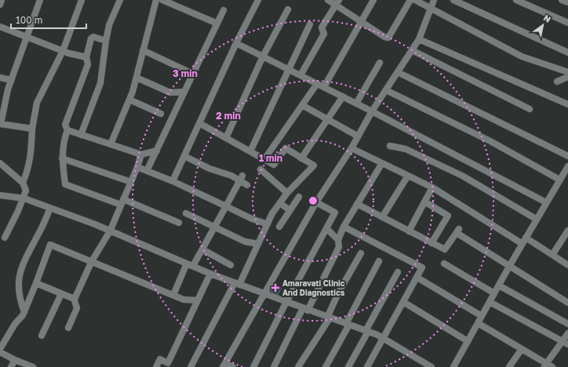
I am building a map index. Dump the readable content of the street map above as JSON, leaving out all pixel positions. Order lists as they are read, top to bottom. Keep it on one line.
{"places":{"health":["Amaravati Clinic And Diagnostics"]},"scale_bar":"100 m","north":"top right","rings":["3 min","2 min","1 min"]}
